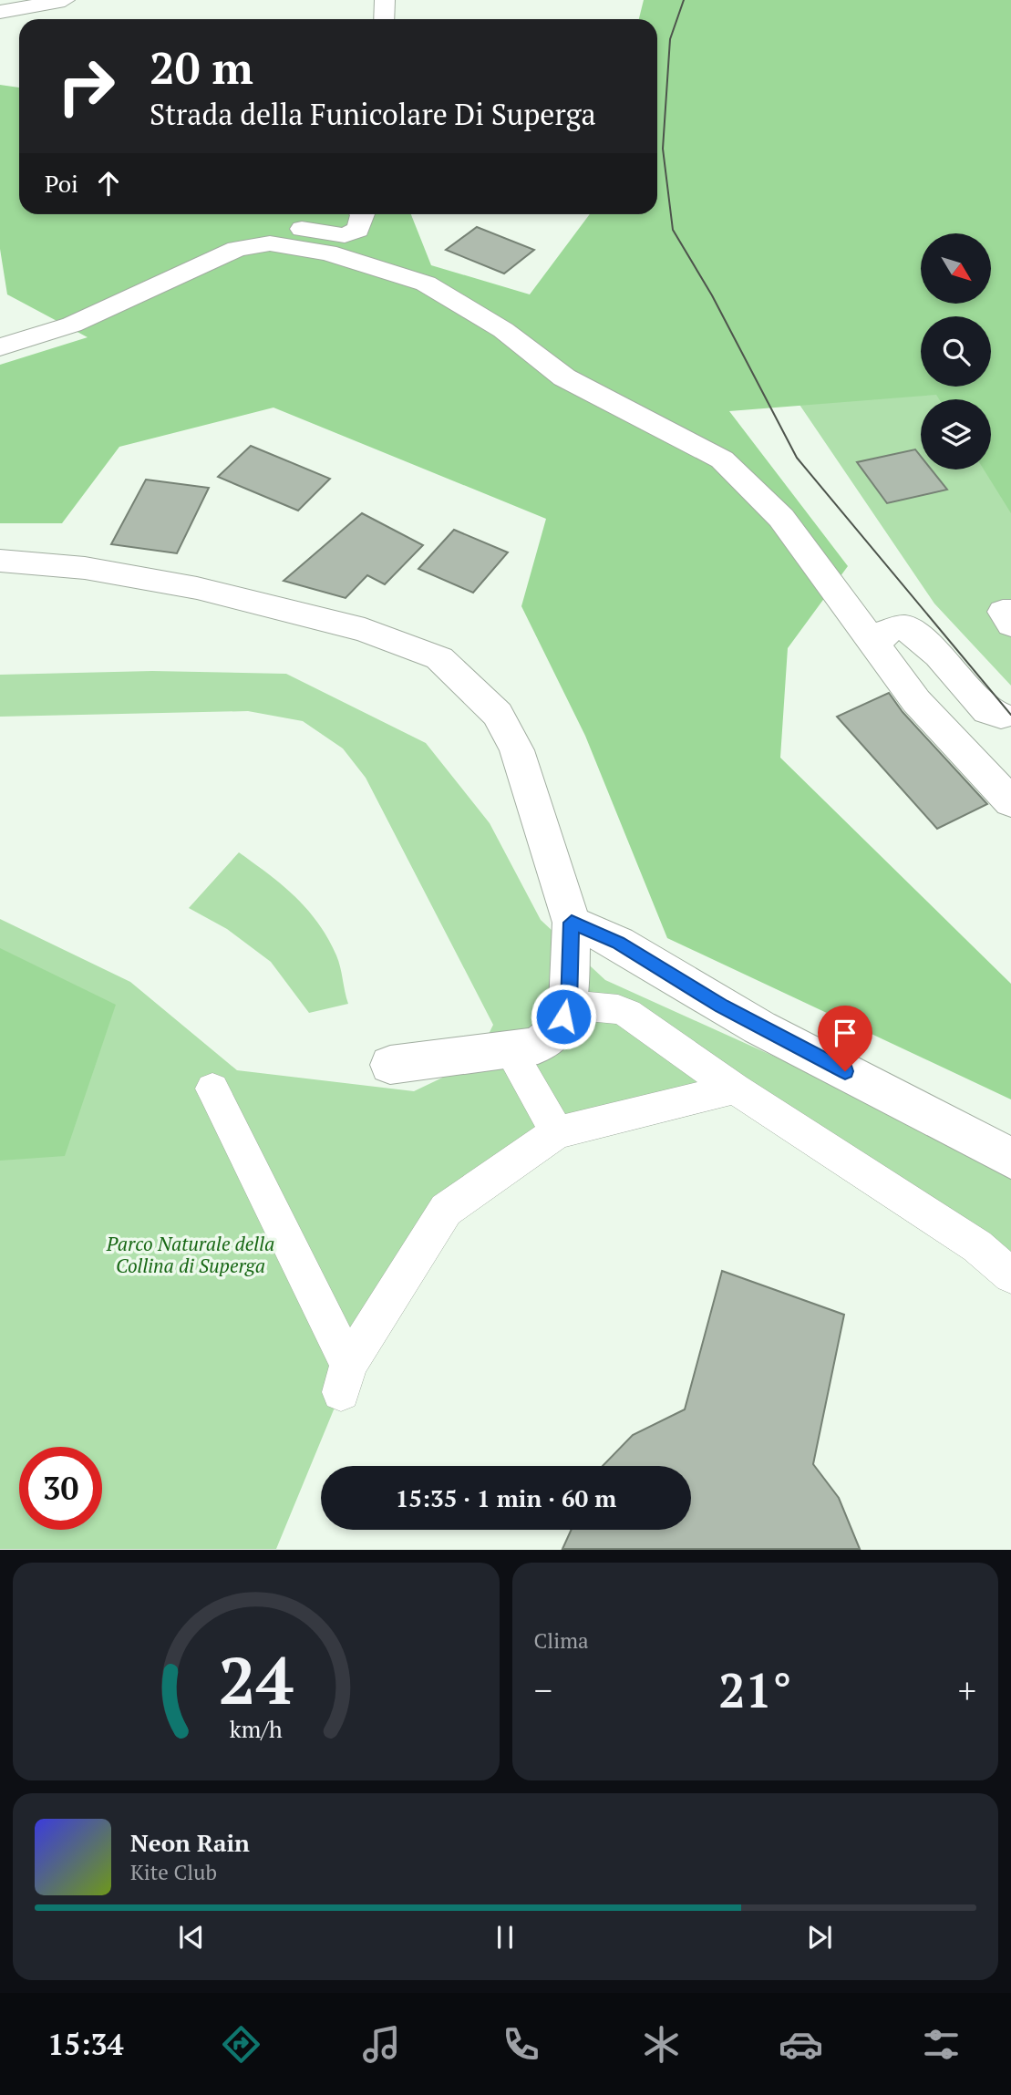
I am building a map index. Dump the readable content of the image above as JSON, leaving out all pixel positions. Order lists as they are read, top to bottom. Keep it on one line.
{"parks":["Parco Naturale della Collina di Superga"],"north":"bottom right","page":{"turn":["20 m","Strada della Funicolare Di Superga"],"then":"Poi","limit":"30","trip":"15:35 · 1 min · 60 m","tile":"Clima","heat":["−","21°","+"],"song":["Neon Rain","Kite Club"],"tabs":"15:34","gauge":["24","km/h"]}}
